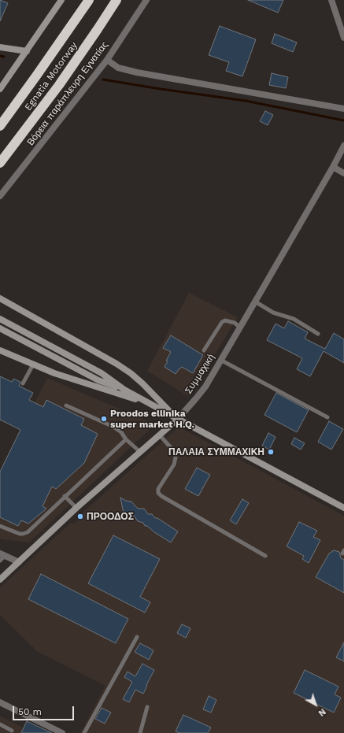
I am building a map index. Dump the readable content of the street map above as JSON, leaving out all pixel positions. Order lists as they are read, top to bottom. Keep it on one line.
{"streets":{"highway":["Egnatia Motorway"],"street":["Βόρεια παράπλευρη Εγνατίας","Συμμαχική"]},"places":["Proodos ellinika super market H.Q.","ΠΑΛΑΙΑ ΣΥΜΜΑΧΙΚΗ","ΠΡΟΟΔΟΣ"],"scale_bar":"50 m","north":"bottom right"}
